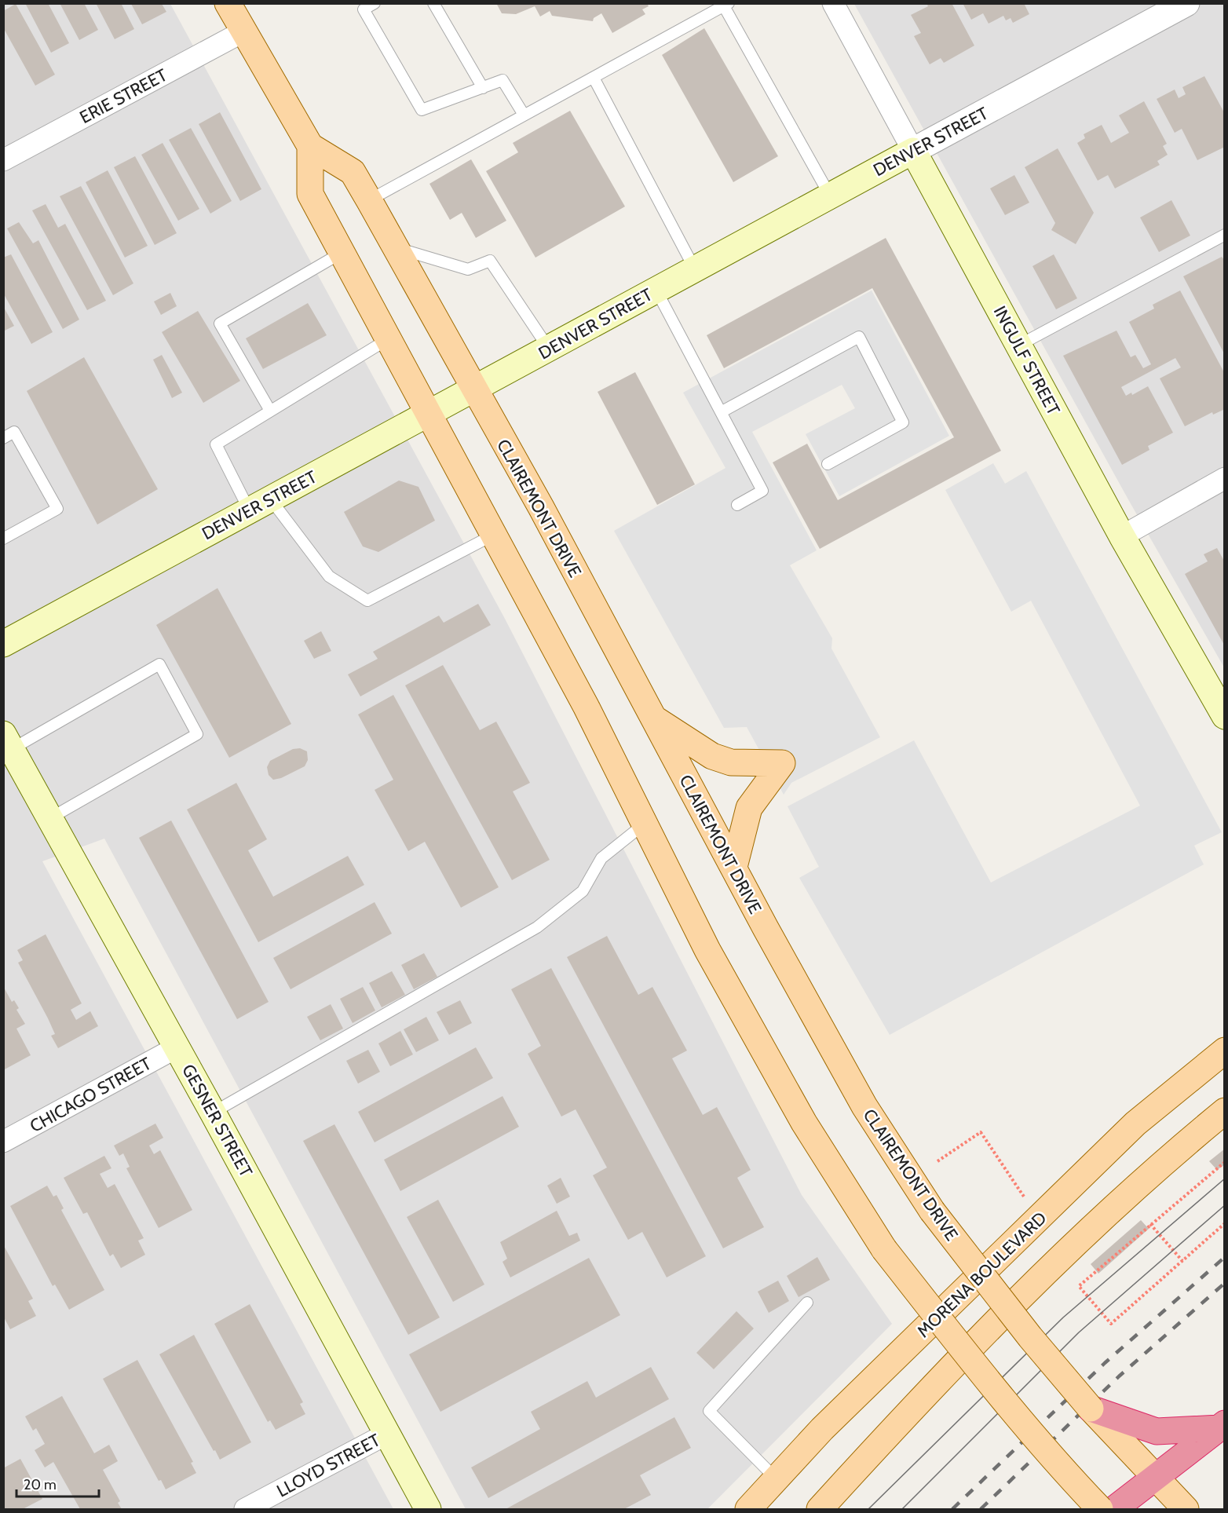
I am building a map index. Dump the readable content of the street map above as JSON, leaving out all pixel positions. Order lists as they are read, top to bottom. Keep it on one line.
{"streets":{"main road":["DENVER STREET","INGULF STREET","CLAIREMONT DRIVE","GESNER STREET","MORENA BOULEVARD"],"street":["ERIE STREET","CHICAGO STREET","LLOYD STREET"]},"crossings":[["ERIE STREET","CLAIREMONT DRIVE"],["DENVER STREET","INGULF STREET"],["DENVER STREET","CLAIREMONT DRIVE"],["CHICAGO STREET","GESNER STREET"],["GESNER STREET","LLOYD STREET"]],"scale_bar":"20 m"}
